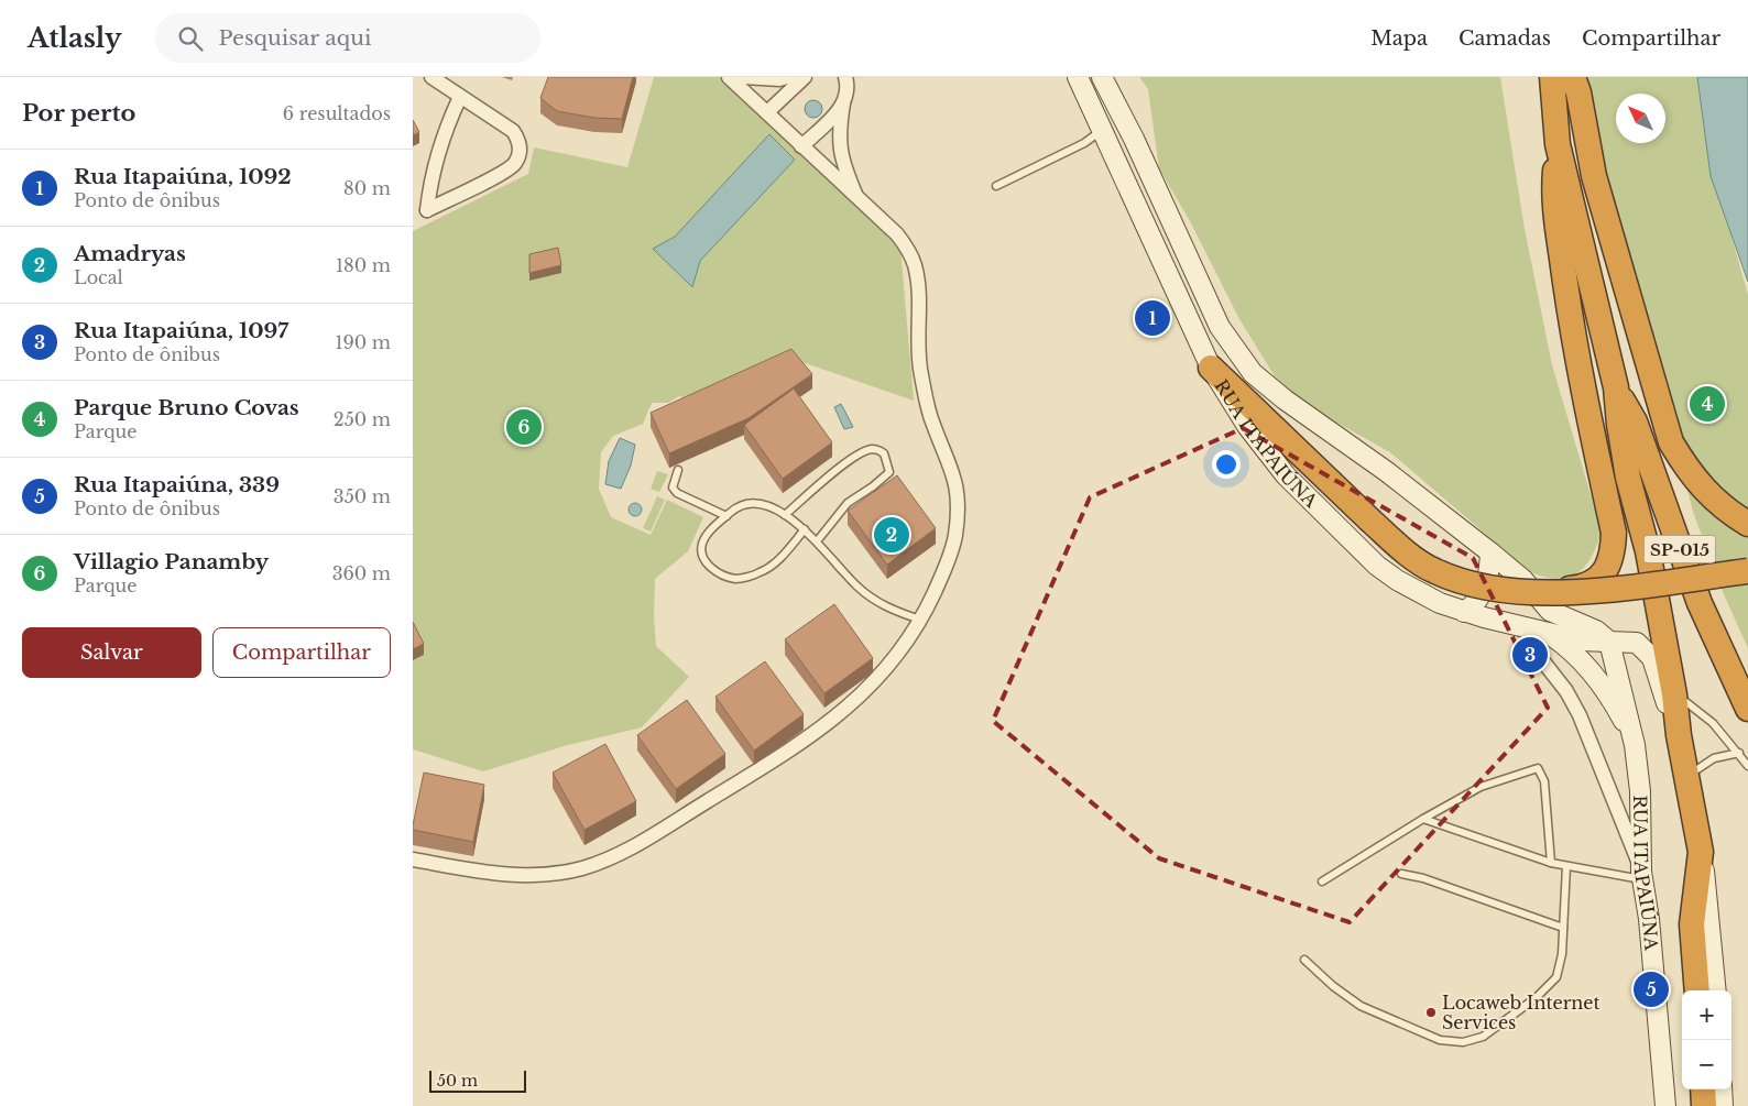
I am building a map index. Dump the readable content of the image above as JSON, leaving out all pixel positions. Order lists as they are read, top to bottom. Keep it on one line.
{"streets":{"highway":["SP-015"],"main road":["RUA ITAPAIÚNA"]},"places":["Locaweb Internet Services"],"scale_bar":"50 m","north":"top left","page":{"header":"Atlasly","search":"Pesquisar aqui","nav":["Mapa","Camadas","Compartilhar"],"heading":["Por perto","6 resultados"],"list":[{"mark":"1","name":"Rua Itapaiúna, 1092","note":"Ponto de ônibus","value":"80 m"},{"mark":"2","name":"Amadryas","note":"Local","value":"180 m"},{"mark":"3","name":"Rua Itapaiúna, 1097","note":"Ponto de ônibus","value":"190 m"},{"mark":"4","name":"Parque Bruno Covas","note":"Parque","value":"250 m"},{"mark":"5","name":"Rua Itapaiúna, 339","note":"Ponto de ônibus","value":"350 m"},{"mark":"6","name":"Villagio Panamby","note":"Parque","value":"360 m"}],"pins":["1","4","6","2","3","5"],"buttons":["Salvar","Compartilhar"],"map_buttons":["+","−"],"scale":"50 m"}}
